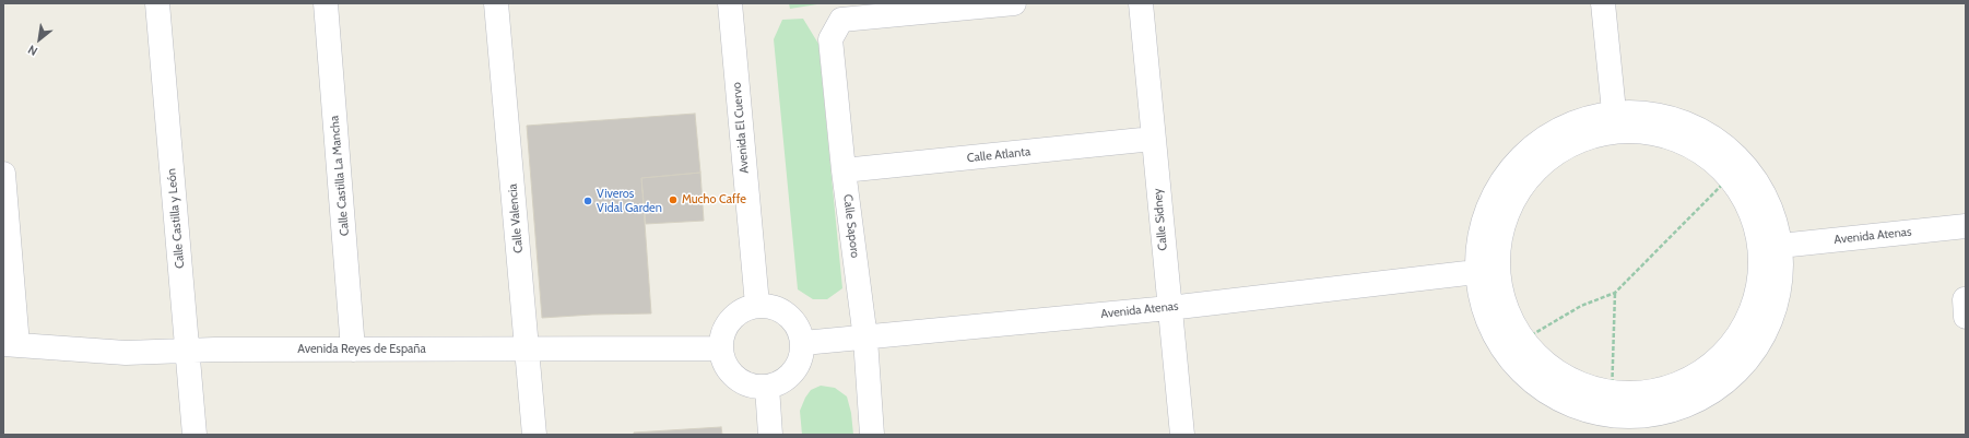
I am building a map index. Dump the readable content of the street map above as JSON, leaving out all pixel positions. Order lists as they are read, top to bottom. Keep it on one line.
{"streets":{"street":["Avenida El Cuervo","Calle Atlanta","Calle Castilla La Mancha","Calle Castilla y León","Calle Valencia","Calle Sidney","Calle Saporo","Avenida Atenas","Avenida Reyes de España"]},"crossings":[["Avenida El Cuervo","Avenida Atenas"],["Avenida El Cuervo","Avenida Reyes de España"],["Calle Atlanta","Calle Sidney"],["Calle Atlanta","Calle Saporo"],["Calle Castilla La Mancha","Avenida Reyes de España"],["Calle Castilla y León","Avenida Reyes de España"],["Calle Valencia","Avenida Reyes de España"],["Calle Sidney","Avenida Atenas"],["Calle Saporo","Avenida Atenas"],["Avenida Atenas","Avenida Reyes de España"]],"places":["Mucho Caffe","Viveros Vidal Garden"],"north":"bottom left"}
